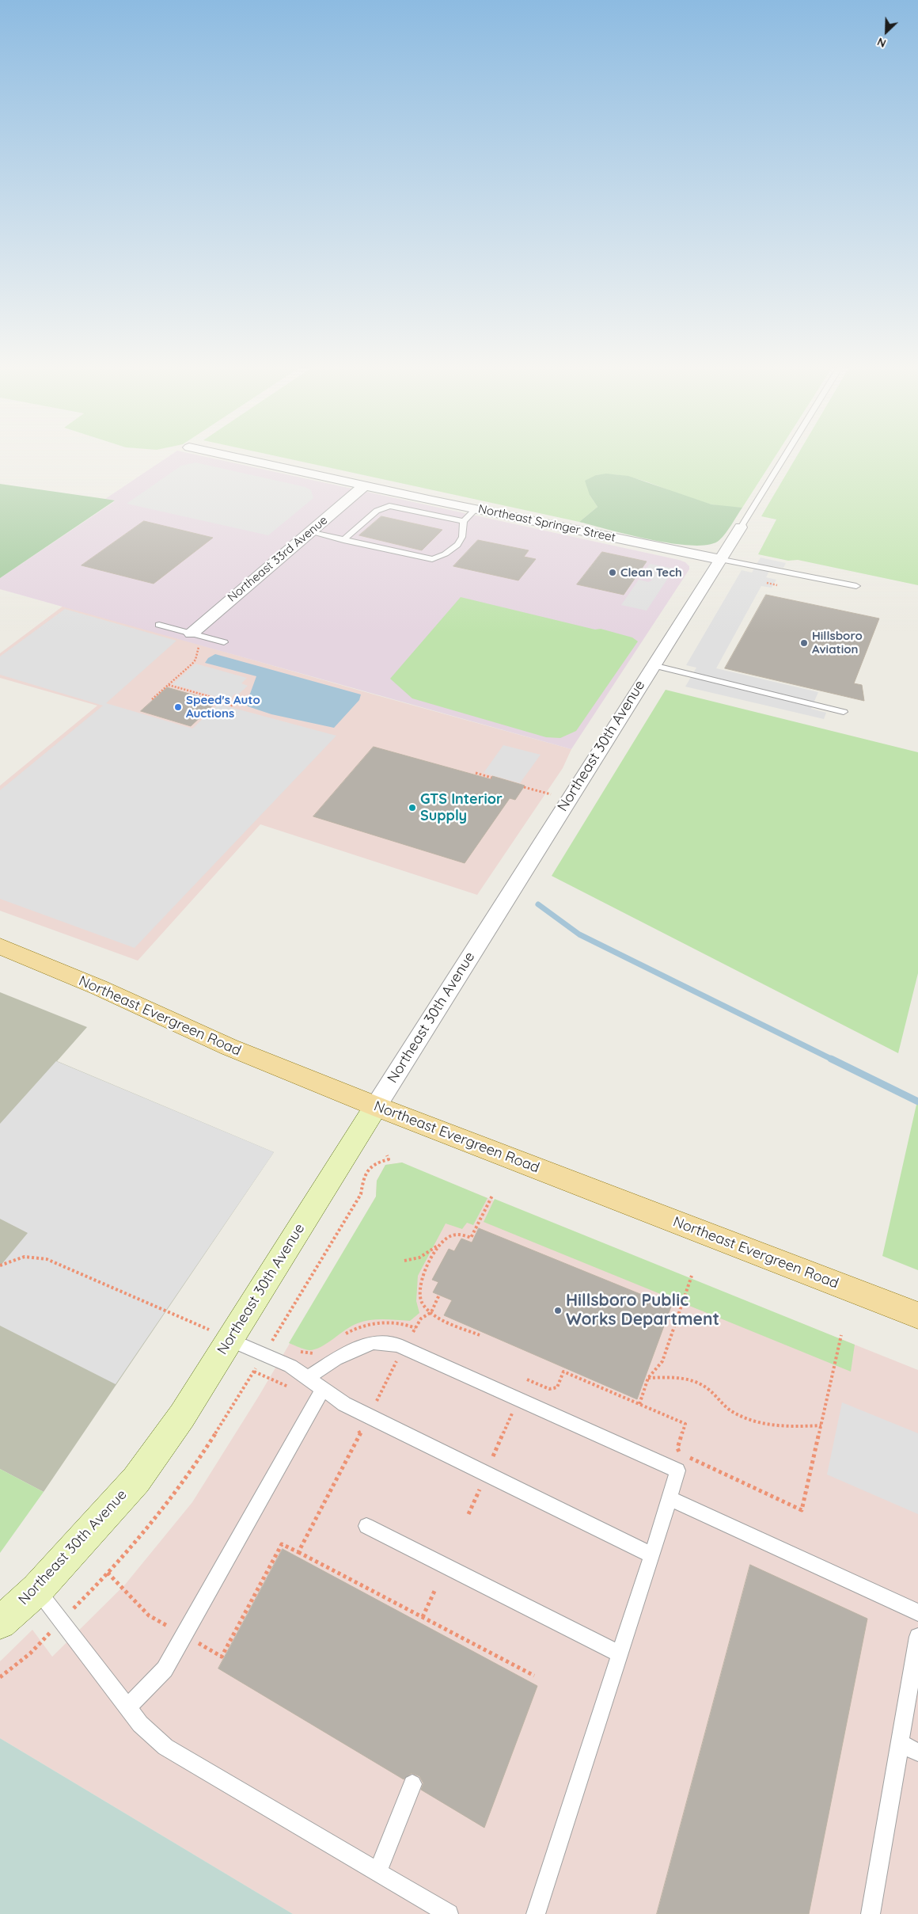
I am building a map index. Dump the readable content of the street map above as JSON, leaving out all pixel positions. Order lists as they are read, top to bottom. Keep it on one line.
{"streets":{"main road":["Northeast Evergreen Road"],"street":["Northeast Springer Street","Northeast 33rd Avenue","Northeast 30th Avenue"]},"crossings":[["Northeast Springer Street","Northeast 33rd Avenue"],["Northeast Springer Street","Northeast 30th Avenue"],["Northeast 30th Avenue","Northeast Evergreen Road"]],"places":["Clean Tech","Hillsboro Aviation","Speed's Auto Auctions","GTS Interior Supply","Hillsboro Public Works Department"],"north":"bottom left"}
